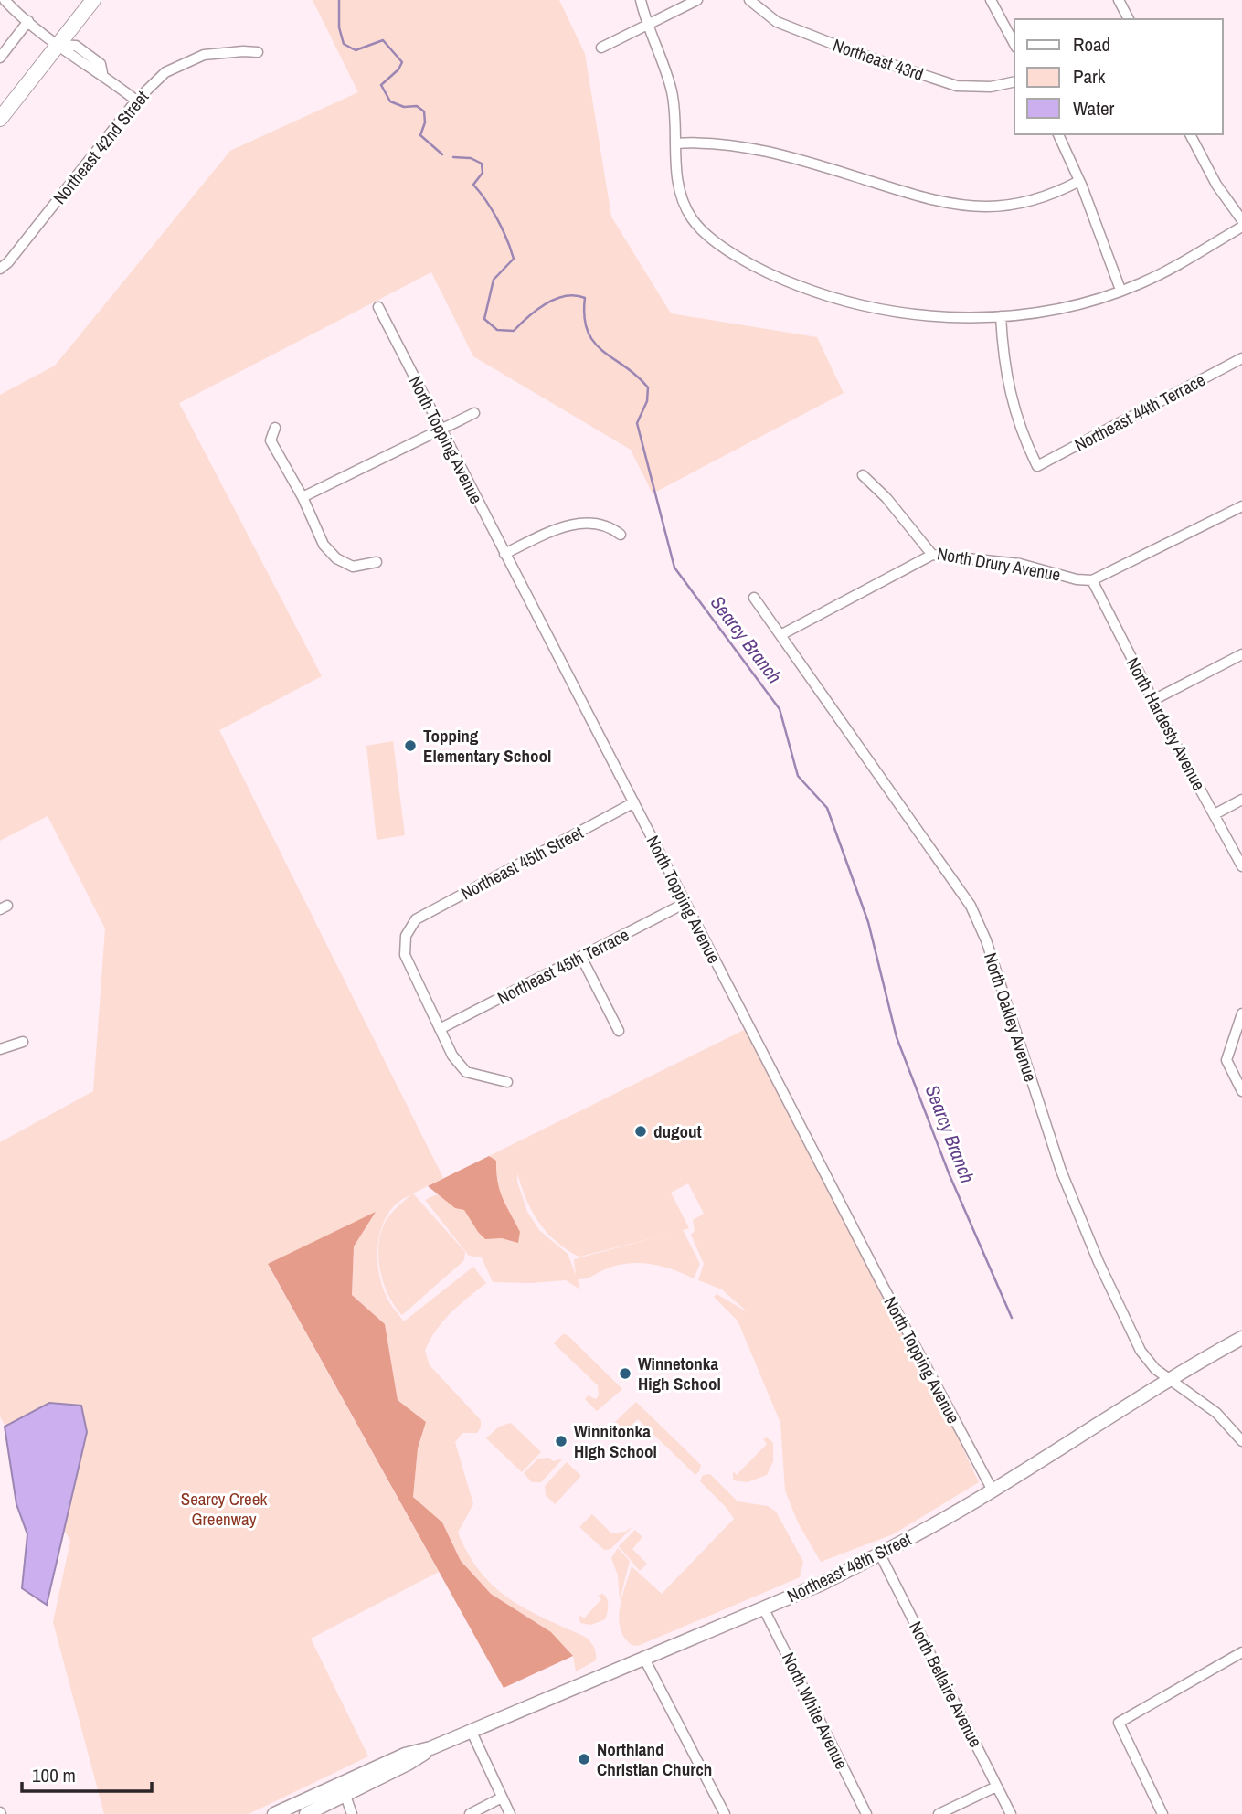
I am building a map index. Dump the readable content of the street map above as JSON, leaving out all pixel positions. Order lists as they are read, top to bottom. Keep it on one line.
{"streets":{"street":["Northeast 43rd","Northeast 42nd Street","Northeast 44th Terrace","North Topping Avenue","North Drury Avenue","North Hardesty Avenue","Northeast 45th Street","Northeast 45th Terrace","North Oakley Avenue","Northeast 48th Street","North Bellaire Avenue","North White Avenue"]},"crossings":[["North Topping Avenue","Northeast 45th Street"],["North Topping Avenue","Northeast 45th Terrace"],["North Topping Avenue","Northeast 48th Street"],["North Drury Avenue","North Hardesty Avenue"],["Northeast 45th Street","Northeast 45th Terrace"],["North Oakley Avenue","Northeast 48th Street"],["Northeast 48th Street","North Bellaire Avenue"],["Northeast 48th Street","North White Avenue"]],"water":["Searcy Branch"],"parks":["Searcy Creek Greenway"],"places":["Topping Elementary School","dugout","Winnetonka High School","Winnitonka High School","Northland Christian Church"],"legend":["Road","Park","Water"],"scale_bar":"100 m"}
